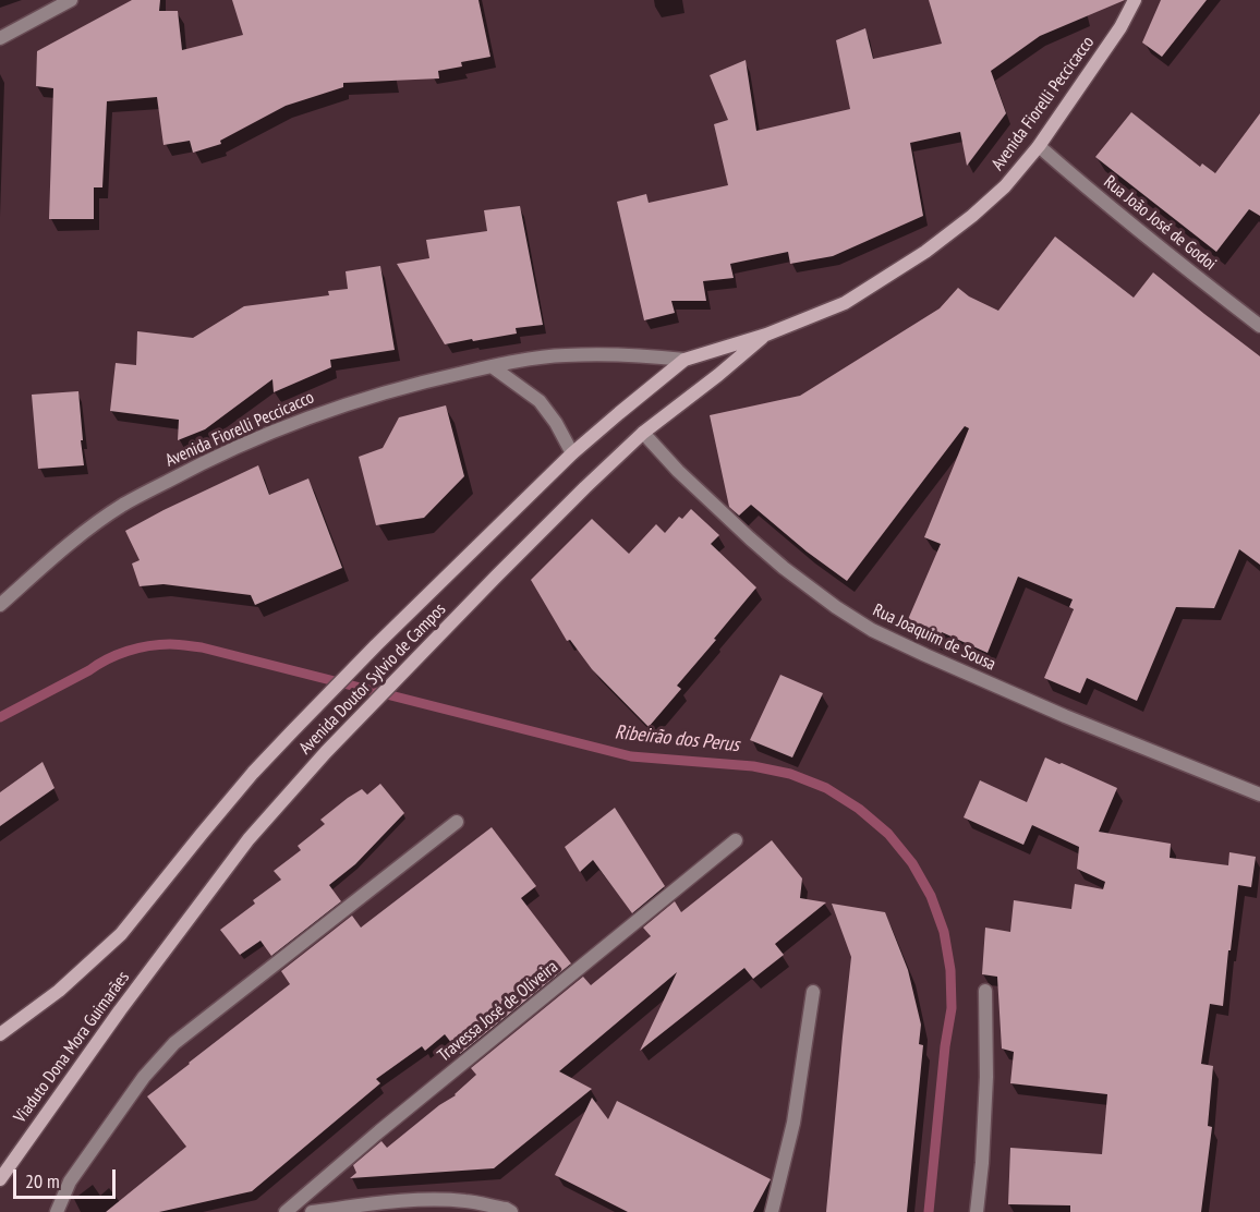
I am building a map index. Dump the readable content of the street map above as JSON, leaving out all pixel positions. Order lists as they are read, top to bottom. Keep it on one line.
{"streets":{"main road":["Avenida Fiorelli Peccicacco","Avenida Doutor Sylvio de Campos","Viaduto Dona Mora Guimarães"],"street":["Rua João José de Godoi","Rua Joaquim de Sousa","Travessa José de Oliveira"]},"crossings":[["Avenida Fiorelli Peccicacco","Rua João José de Godoi"],["Avenida Fiorelli Peccicacco","Rua Joaquim de Sousa"],["Avenida Fiorelli Peccicacco","Avenida Doutor Sylvio de Campos"],["Rua Joaquim de Sousa","Avenida Doutor Sylvio de Campos"],["Avenida Doutor Sylvio de Campos","Viaduto Dona Mora Guimarães"]],"water":["Ribeirão dos Perus"],"scale_bar":"20 m"}
